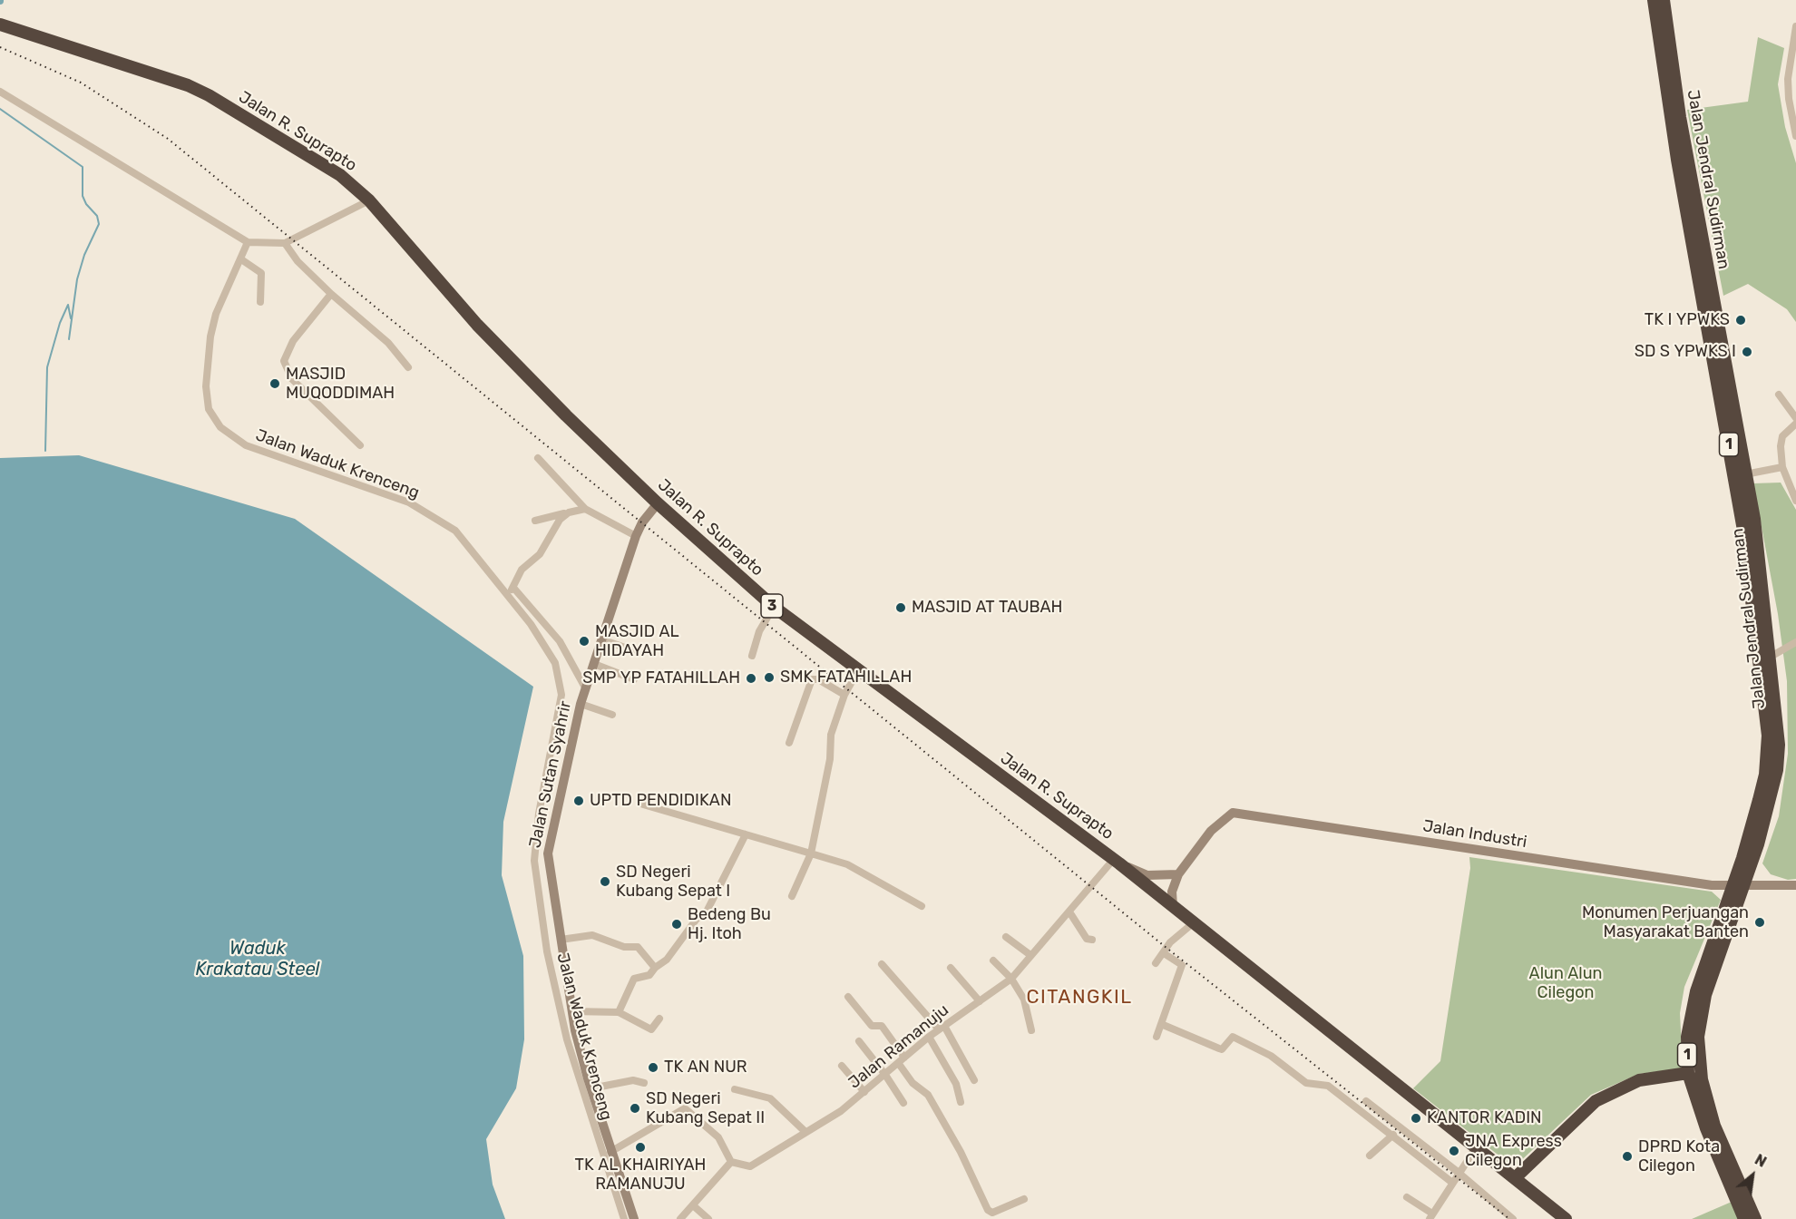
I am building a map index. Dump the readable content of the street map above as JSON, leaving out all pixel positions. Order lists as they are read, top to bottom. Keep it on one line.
{"streets":{"highway":["Jalan R. Suprapto","Jalan Jendral Sudirman","1","3"],"street":["Jalan Waduk Krenceng","Jalan Sutan Syahrir","Jalan Industri","Jalan Ramanuju"]},"crossings":[["Jalan R. Suprapto","Jalan Sutan Syahrir"],["Jalan R. Suprapto","Jalan Industri"],["Jalan R. Suprapto","Jalan Ramanuju"],["Jalan Jendral Sudirman","Jalan Industri"]],"districts":["CITANGKIL"],"water":["Waduk Krakatau Steel"],"parks":["Alun Alun Cilegon"],"places":["TK I YPWKS","SD S YPWKS I","MASJID MUQODDIMAH","MASJID AT TAUBAH","MASJID AL HIDAYAH","SMK FATAHILLAH","SMP YP FATAHILLAH","UPTD PENDIDIKAN","SD Negeri Kubang Sepat I","Monumen Perjuangan Masyarakat Banten","Bedeng Bu Hj. Itoh","TK AN NUR","SD Negeri Kubang Sepat II","KANTOR KADIN","TK AL KHAIRIYAH RAMANUJU","JNA Express Cilegon","DPRD Kota Cilegon"],"north":"top right"}
